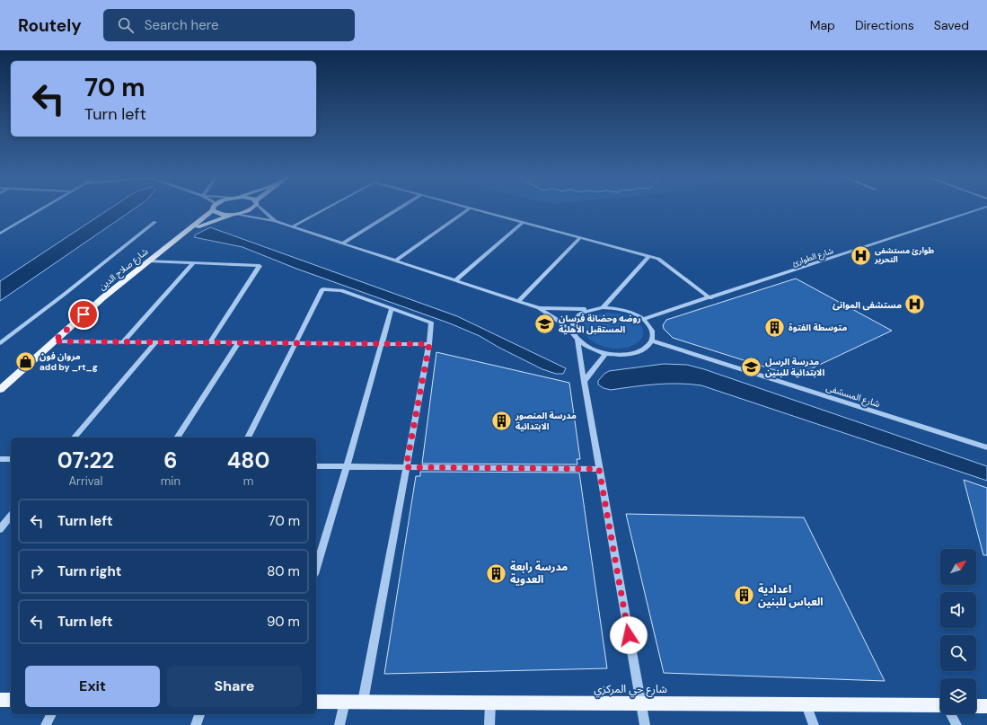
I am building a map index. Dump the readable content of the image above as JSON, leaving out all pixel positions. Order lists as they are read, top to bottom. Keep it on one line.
{"streets":{"main road":["شارع صلاح الدين","شارع حي المركزي"],"street":["شارع الطوارئ","شارع المسشفى"]},"crossings":[["شارع الطوارئ","شارع المسشفى"]],"places":{"hospital":["طوارئ مستشفى التحرير","مستشفى الموانئ"],"school or university":["روضه وحضانة فرسان المستقبل الأهلية","مدرسة الرسل الابتدائية للبنين"],"building":["متوسطة الفتوة","مدرسة المنصور الابتدائية","مدرسة رابعة العدوية","اعدادية العباس للبنين"],"shop":["مروان فون add by _rt_g"]},"north":"top right","page":{"header":"Routely","search":"Search here","nav":["Map","Directions","Saved"],"turn":["70 m","Turn left"],"eta":["07:22","Arrival","6","min","480","m"],"list":[{"name":"Turn left","value":"70 m"},{"name":"Turn right","value":"80 m"},{"name":"Turn left","value":"90 m"}],"buttons":["Exit","Share"]}}
